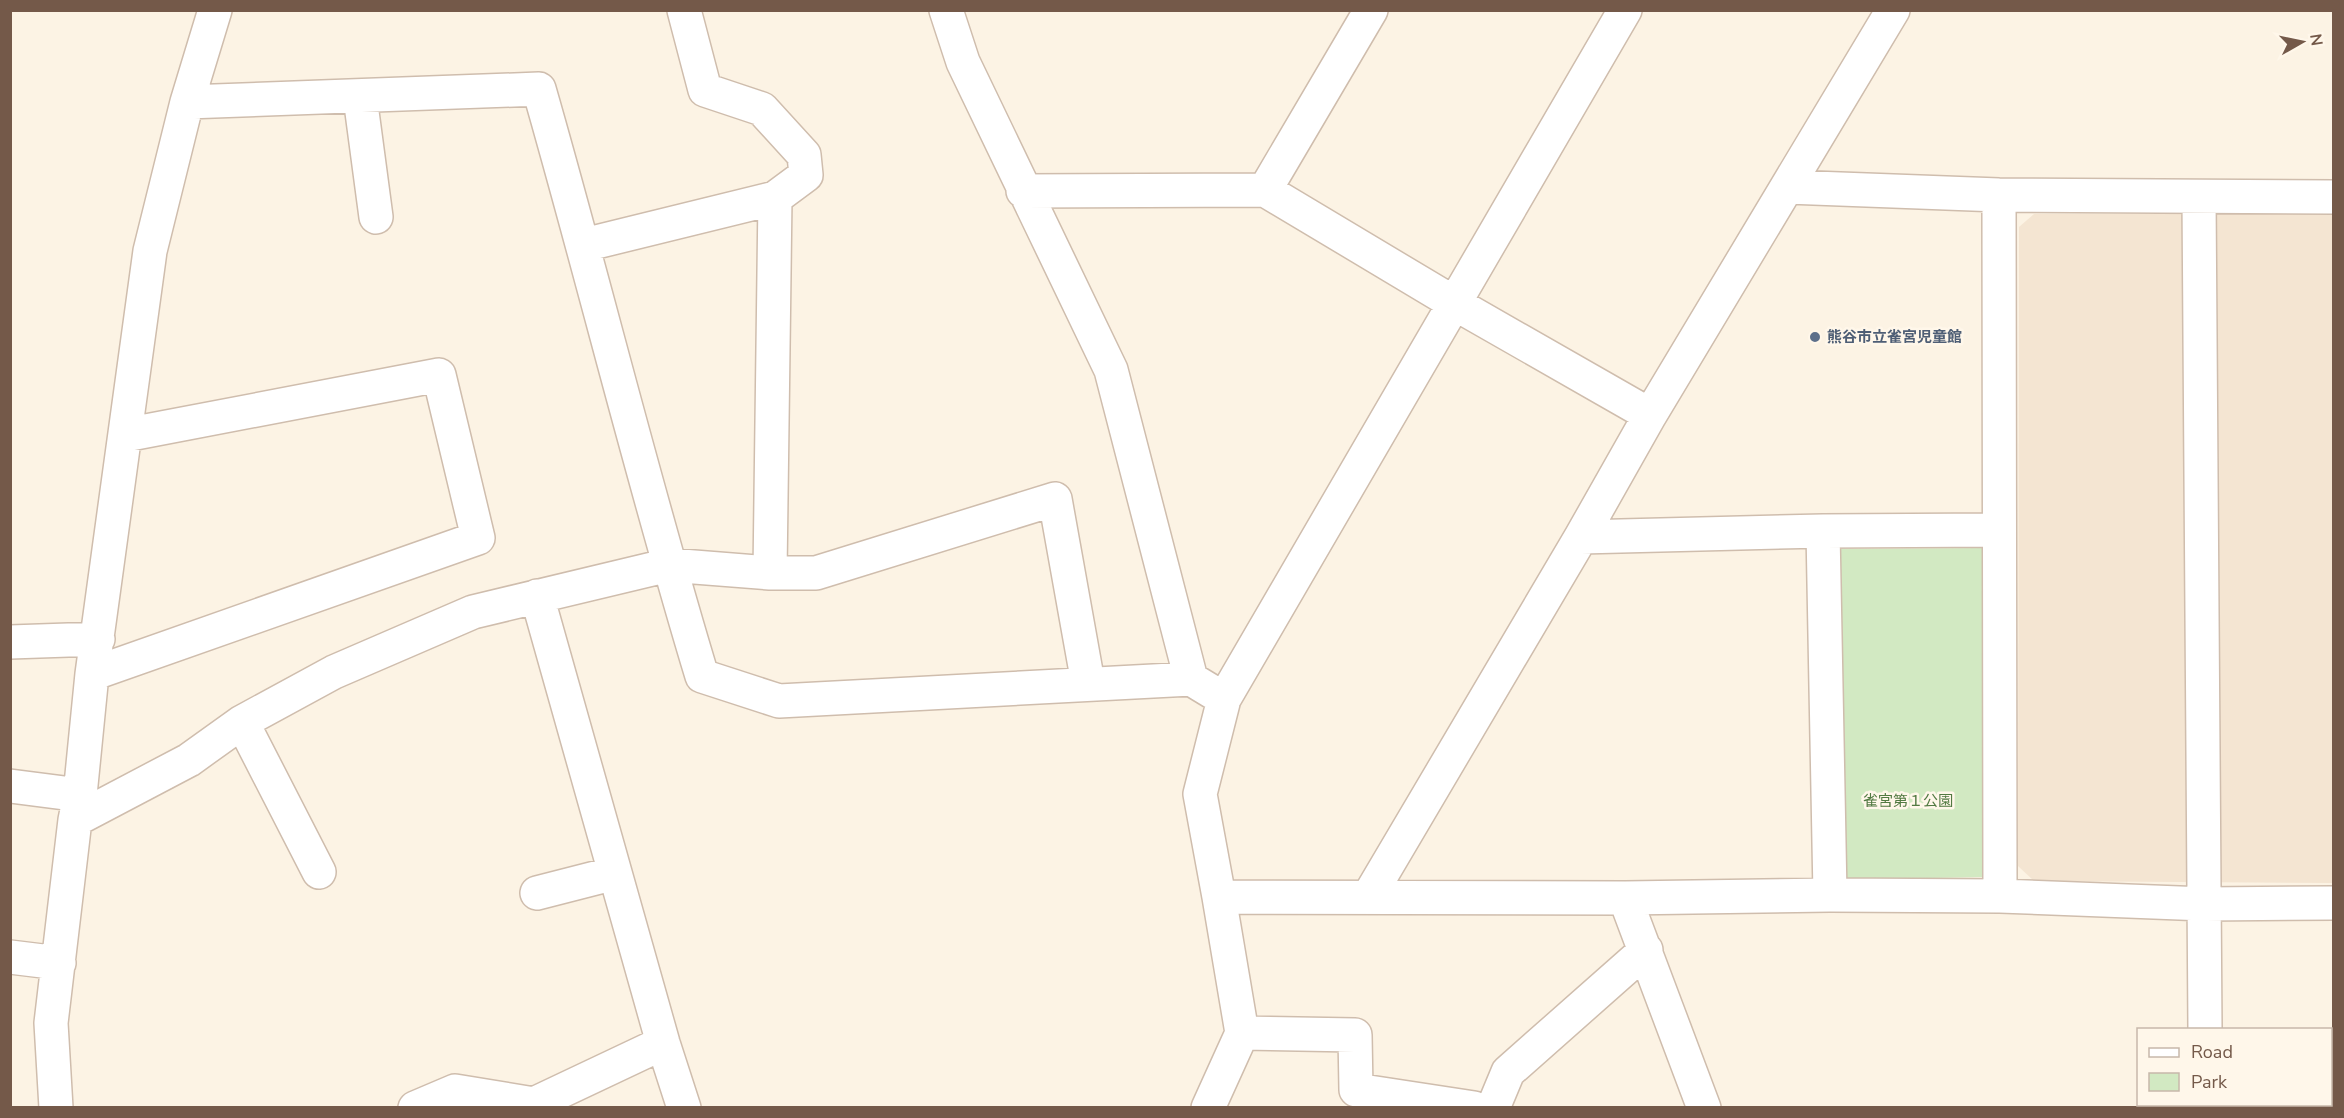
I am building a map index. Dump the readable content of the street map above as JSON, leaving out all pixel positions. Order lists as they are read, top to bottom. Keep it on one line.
{"parks":["雀宮第１公園"],"places":["熊谷市立雀宮児童館"],"legend":["Road","Park"],"north":"right"}
